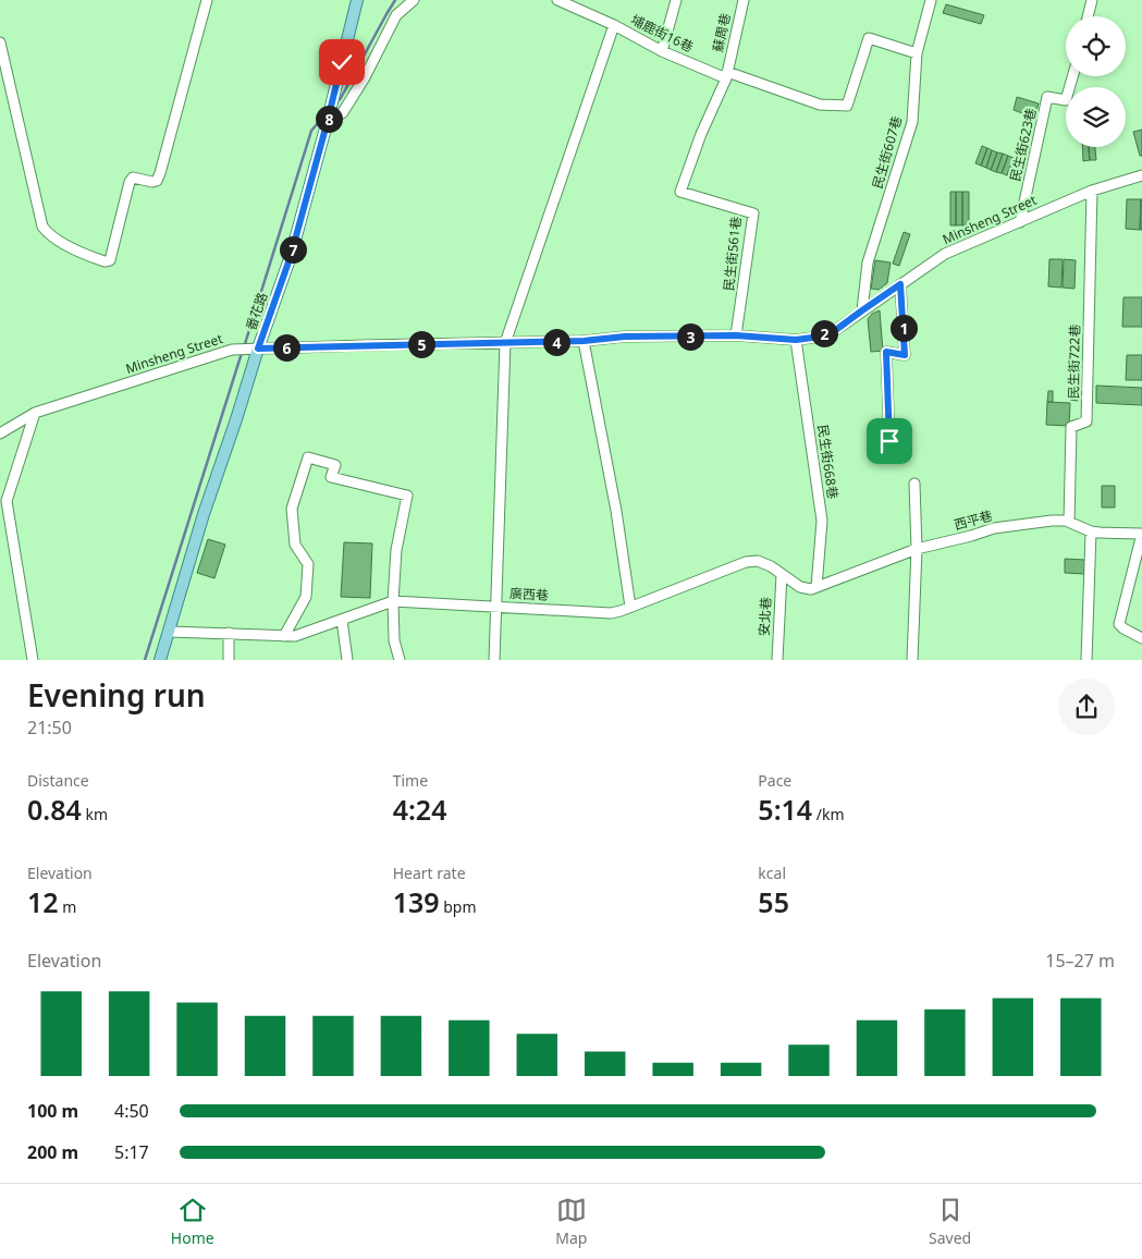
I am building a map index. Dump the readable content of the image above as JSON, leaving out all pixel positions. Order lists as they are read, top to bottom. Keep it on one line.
{"streets":{"main road":["番花路"],"street":["蘇周巷","埔鹿街16巷","民生街623巷","民生街607巷","Minsheng Street","民生街561巷","民生街722巷","民生街668巷","西平巷","廣西巷","安北巷"]},"crossings":[["蘇周巷","埔鹿街16巷"],["蘇周巷","民生街561巷"],["埔鹿街16巷","民生街607巷"],["埔鹿街16巷","民生街561巷"],["民生街623巷","Minsheng Street"],["民生街607巷","Minsheng Street"],["Minsheng Street","民生街561巷"],["Minsheng Street","番花路"],["Minsheng Street","民生街722巷"],["Minsheng Street","民生街668巷"],["番花路","廣西巷"],["民生街722巷","西平巷"],["民生街668巷","西平巷"],["民生街668巷","廣西巷"],["西平巷","廣西巷"],["廣西巷","安北巷"]],"page":{"pins":["8","7","1","2","3","4","5","6"],"heading":["Evening run","21:50"],"stats":[["Distance","0.84 km"],["Time","4:24"],["Pace","5:14 /km"],["Elevation","12 m"],["Heart rate","139 bpm"],["kcal","55"]],"chart":["Elevation","15–27 m"],"list":[{"name":"100 m","note":"4:50"},{"name":"200 m","note":"5:17"}],"tabs":["Home","Map","Saved"]}}
